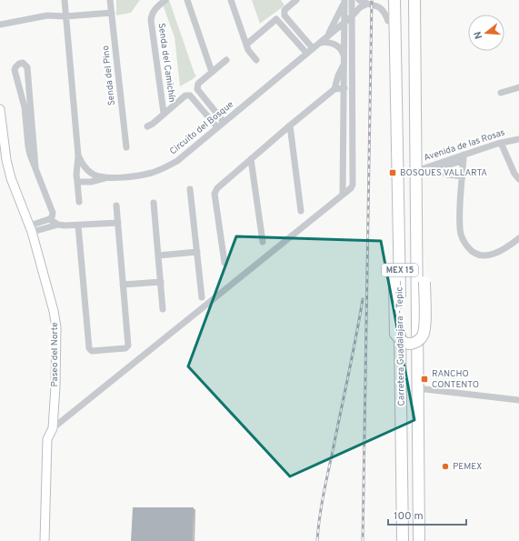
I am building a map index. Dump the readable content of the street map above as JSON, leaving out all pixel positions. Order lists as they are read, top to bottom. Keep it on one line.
{"streets":{"highway":["MEX 15","Carretera Guadalajara - Tepic"],"street":["Senda del Camichín","Senda del Pino","Circuito del Bosque","Avenida de las Rosas","Paseo del Norte"]},"crossings":[["Senda del Camichín","Circuito del Bosque"],["Avenida de las Rosas","Carretera Guadalajara - Tepic"]],"places":{"transit":["BOSQUES VALLARTA","RANCHO CONTENTO"],"other":["PEMEX"]},"scale_bar":"100 m","north":"left"}
